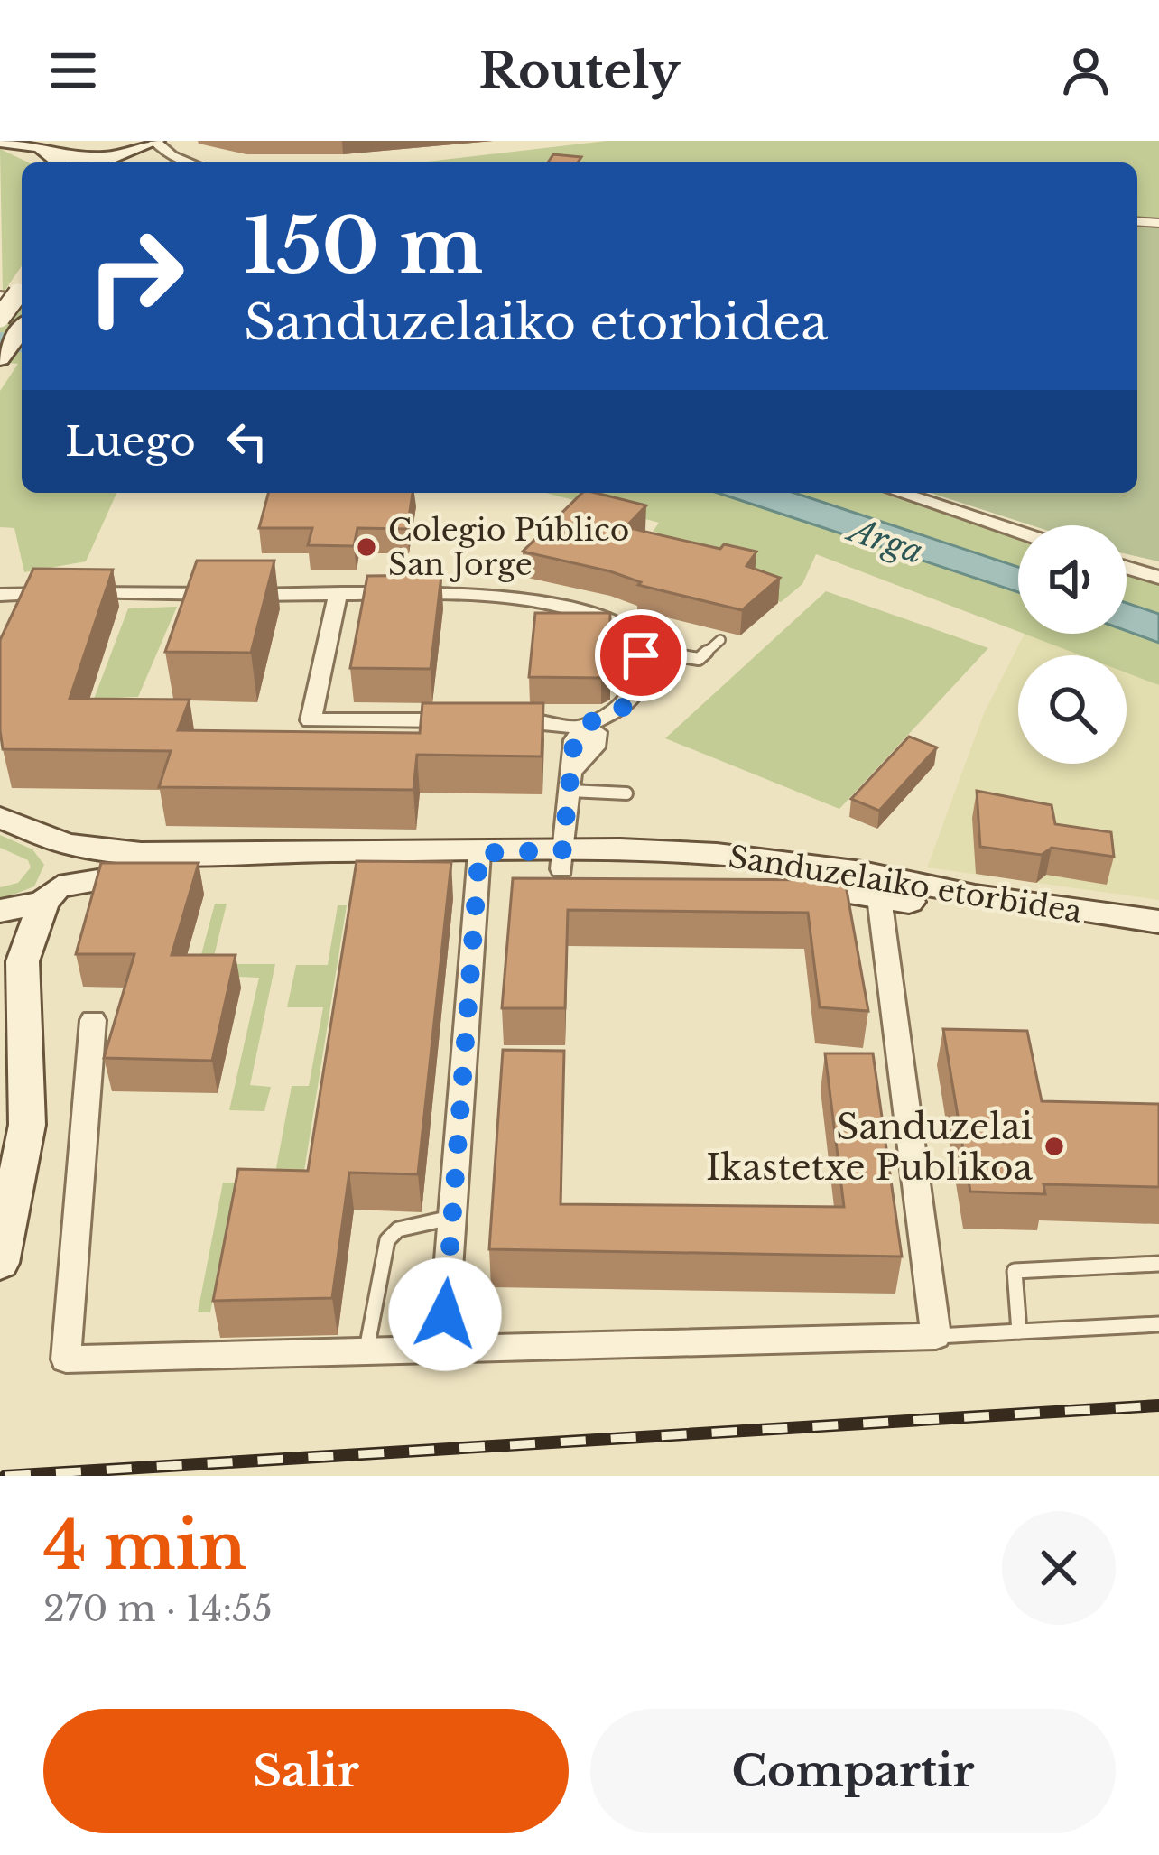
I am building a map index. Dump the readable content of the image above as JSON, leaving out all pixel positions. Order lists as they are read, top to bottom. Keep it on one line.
{"streets":{"main road":["Sanduzelaiko etorbidea"]},"water":["Arga"],"places":["Colegio Público San Jorge","Sanduzelai Ikastetxe Publikoa"],"page":{"header":"Routely","turn":["150 m","Sanduzelaiko etorbidea"],"then":"Luego","heading":["4 min","270 m · 14:55"],"buttons":["Salir","Compartir"]}}
